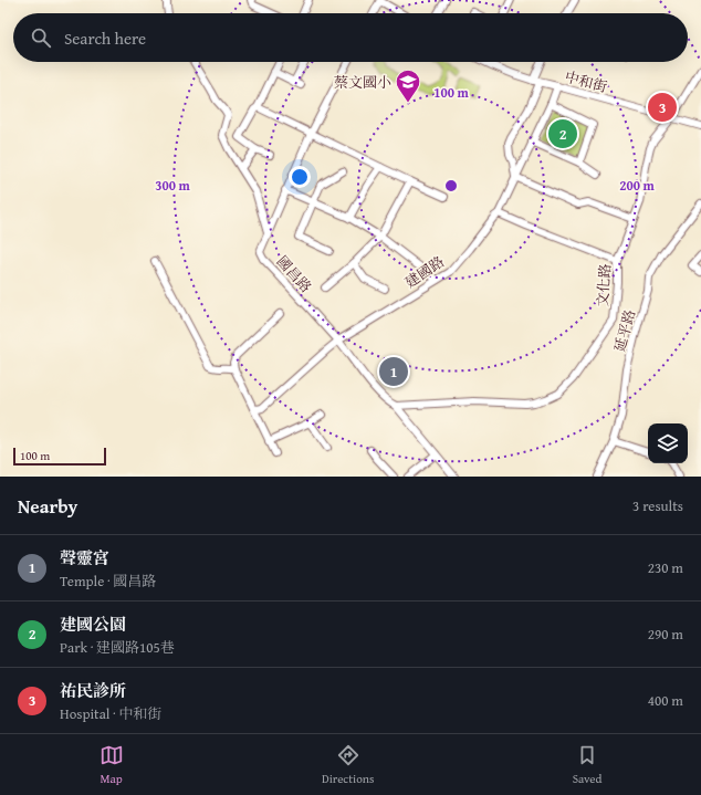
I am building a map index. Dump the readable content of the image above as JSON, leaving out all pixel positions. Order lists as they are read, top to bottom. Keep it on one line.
{"streets":{"street":["中和街","建國路","國昌路","文化路","延平路"]},"crossings":[["中和街","建國路"],["中和街","文化路"],["建國路","國昌路"],["國昌路","文化路"]],"places":{"school or university":["蔡文國小"]},"scale_bar":"100 m","page":{"search":"Search here","pins":["3","2","1"],"scale":"100 m","heading":["Nearby","3 results"],"list":[{"mark":"1","name":"聲靈宮","note":"Temple · 國昌路","value":"230 m"},{"mark":"2","name":"建國公園","note":"Park · 建國路105巷","value":"290 m"},{"mark":"3","name":"祐民診所","note":"Hospital · 中和街","value":"400 m"}],"nav":["Map","Directions","Saved"]},"rings":["100 m","200 m","300 m"]}
